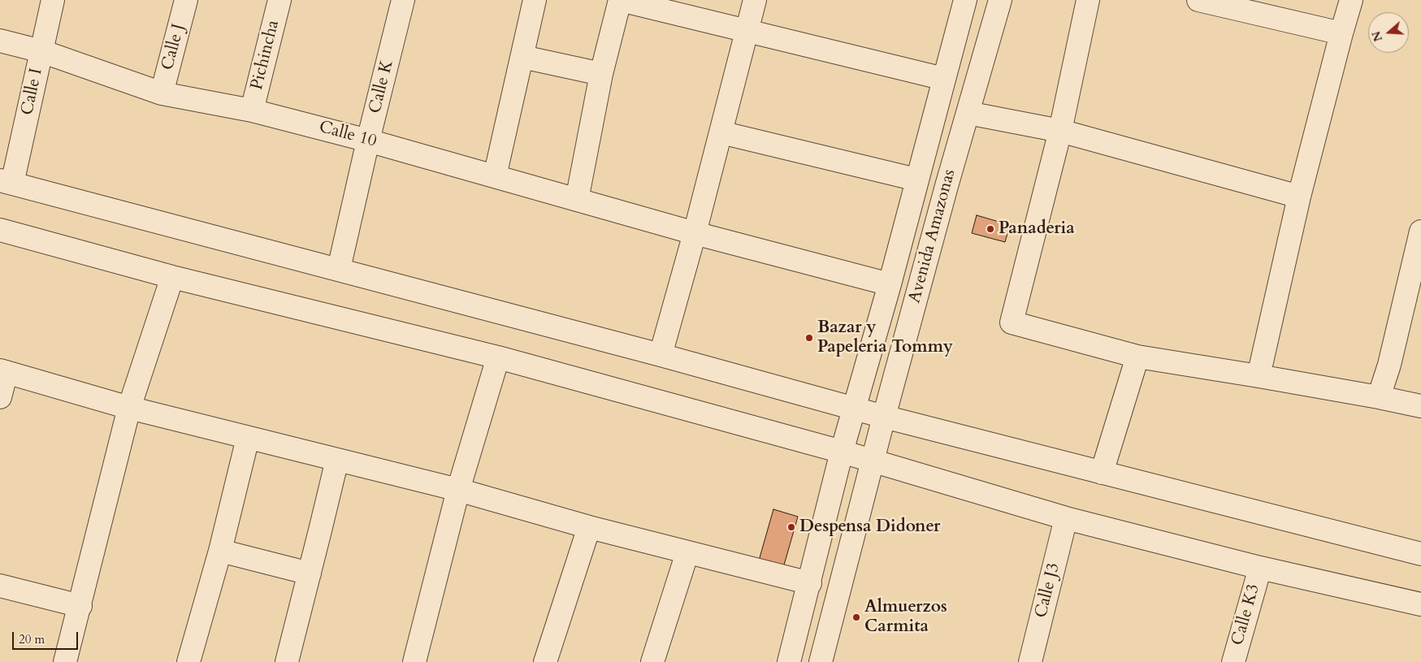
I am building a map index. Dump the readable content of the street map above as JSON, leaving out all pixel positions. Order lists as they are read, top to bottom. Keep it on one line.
{"streets":{"street":["Calle J","Pichincha","Calle K","Calle I","Calle 10","Avenida Amazonas","Calle J3","Calle K3"]},"crossings":[["Calle J","Calle 10"],["Pichincha","Calle 10"],["Calle K","Calle 10"],["Calle I","Calle 10"],["Calle 10","Avenida Amazonas"]],"places":["Panaderia","Bazar y Papeleria Tommy","Despensa Didoner","Almuerzos Carmita"],"scale_bar":"20 m","north":"left"}
